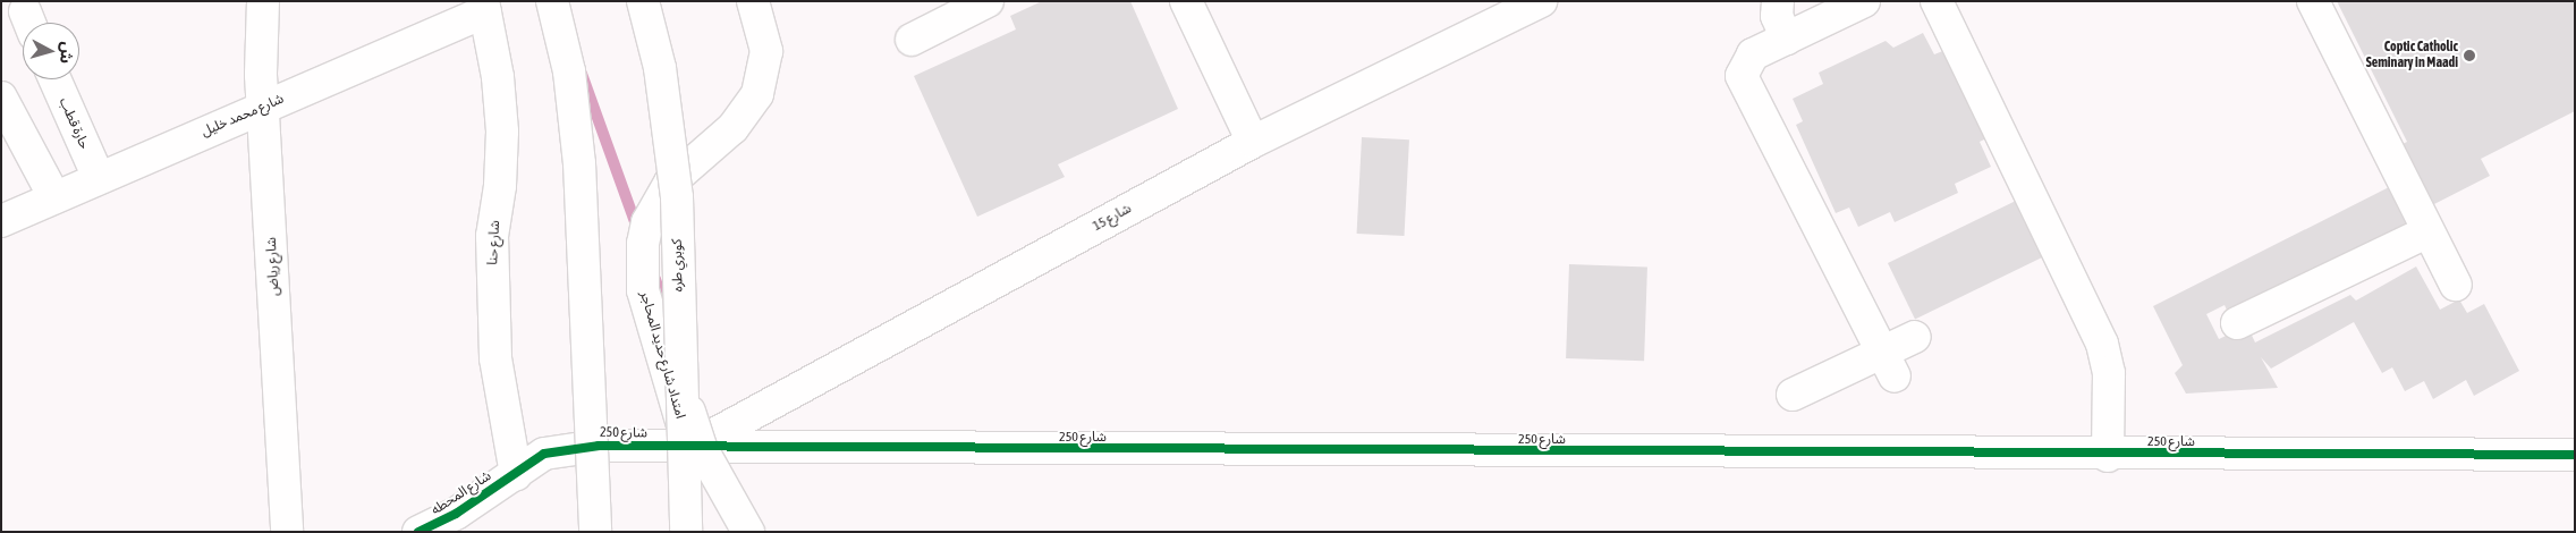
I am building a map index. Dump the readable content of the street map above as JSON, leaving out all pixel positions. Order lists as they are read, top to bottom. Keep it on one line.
{"streets":{"street":["شارع محمد خليل","حارة قطب","شارع 15","شارع حنا","كوبري طره","شارع رياض","امتداد شارع حديد المحاجر","شارع 250","شارع المحطه"]},"crossings":[["شارع محمد خليل","حارة قطب"],["شارع محمد خليل","شارع حنا"],["شارع محمد خليل","شارع رياض"],["شارع 15","امتداد شارع حديد المحاجر"],["شارع 15","شارع 250"],["شارع حنا","شارع 250"],["شارع حنا","شارع المحطه"],["امتداد شارع حديد المحاجر","شارع 250"],["شارع 250","شارع المحطه"]],"places":["Coptic Catholic Seminary in Maadi"],"north":"right"}
